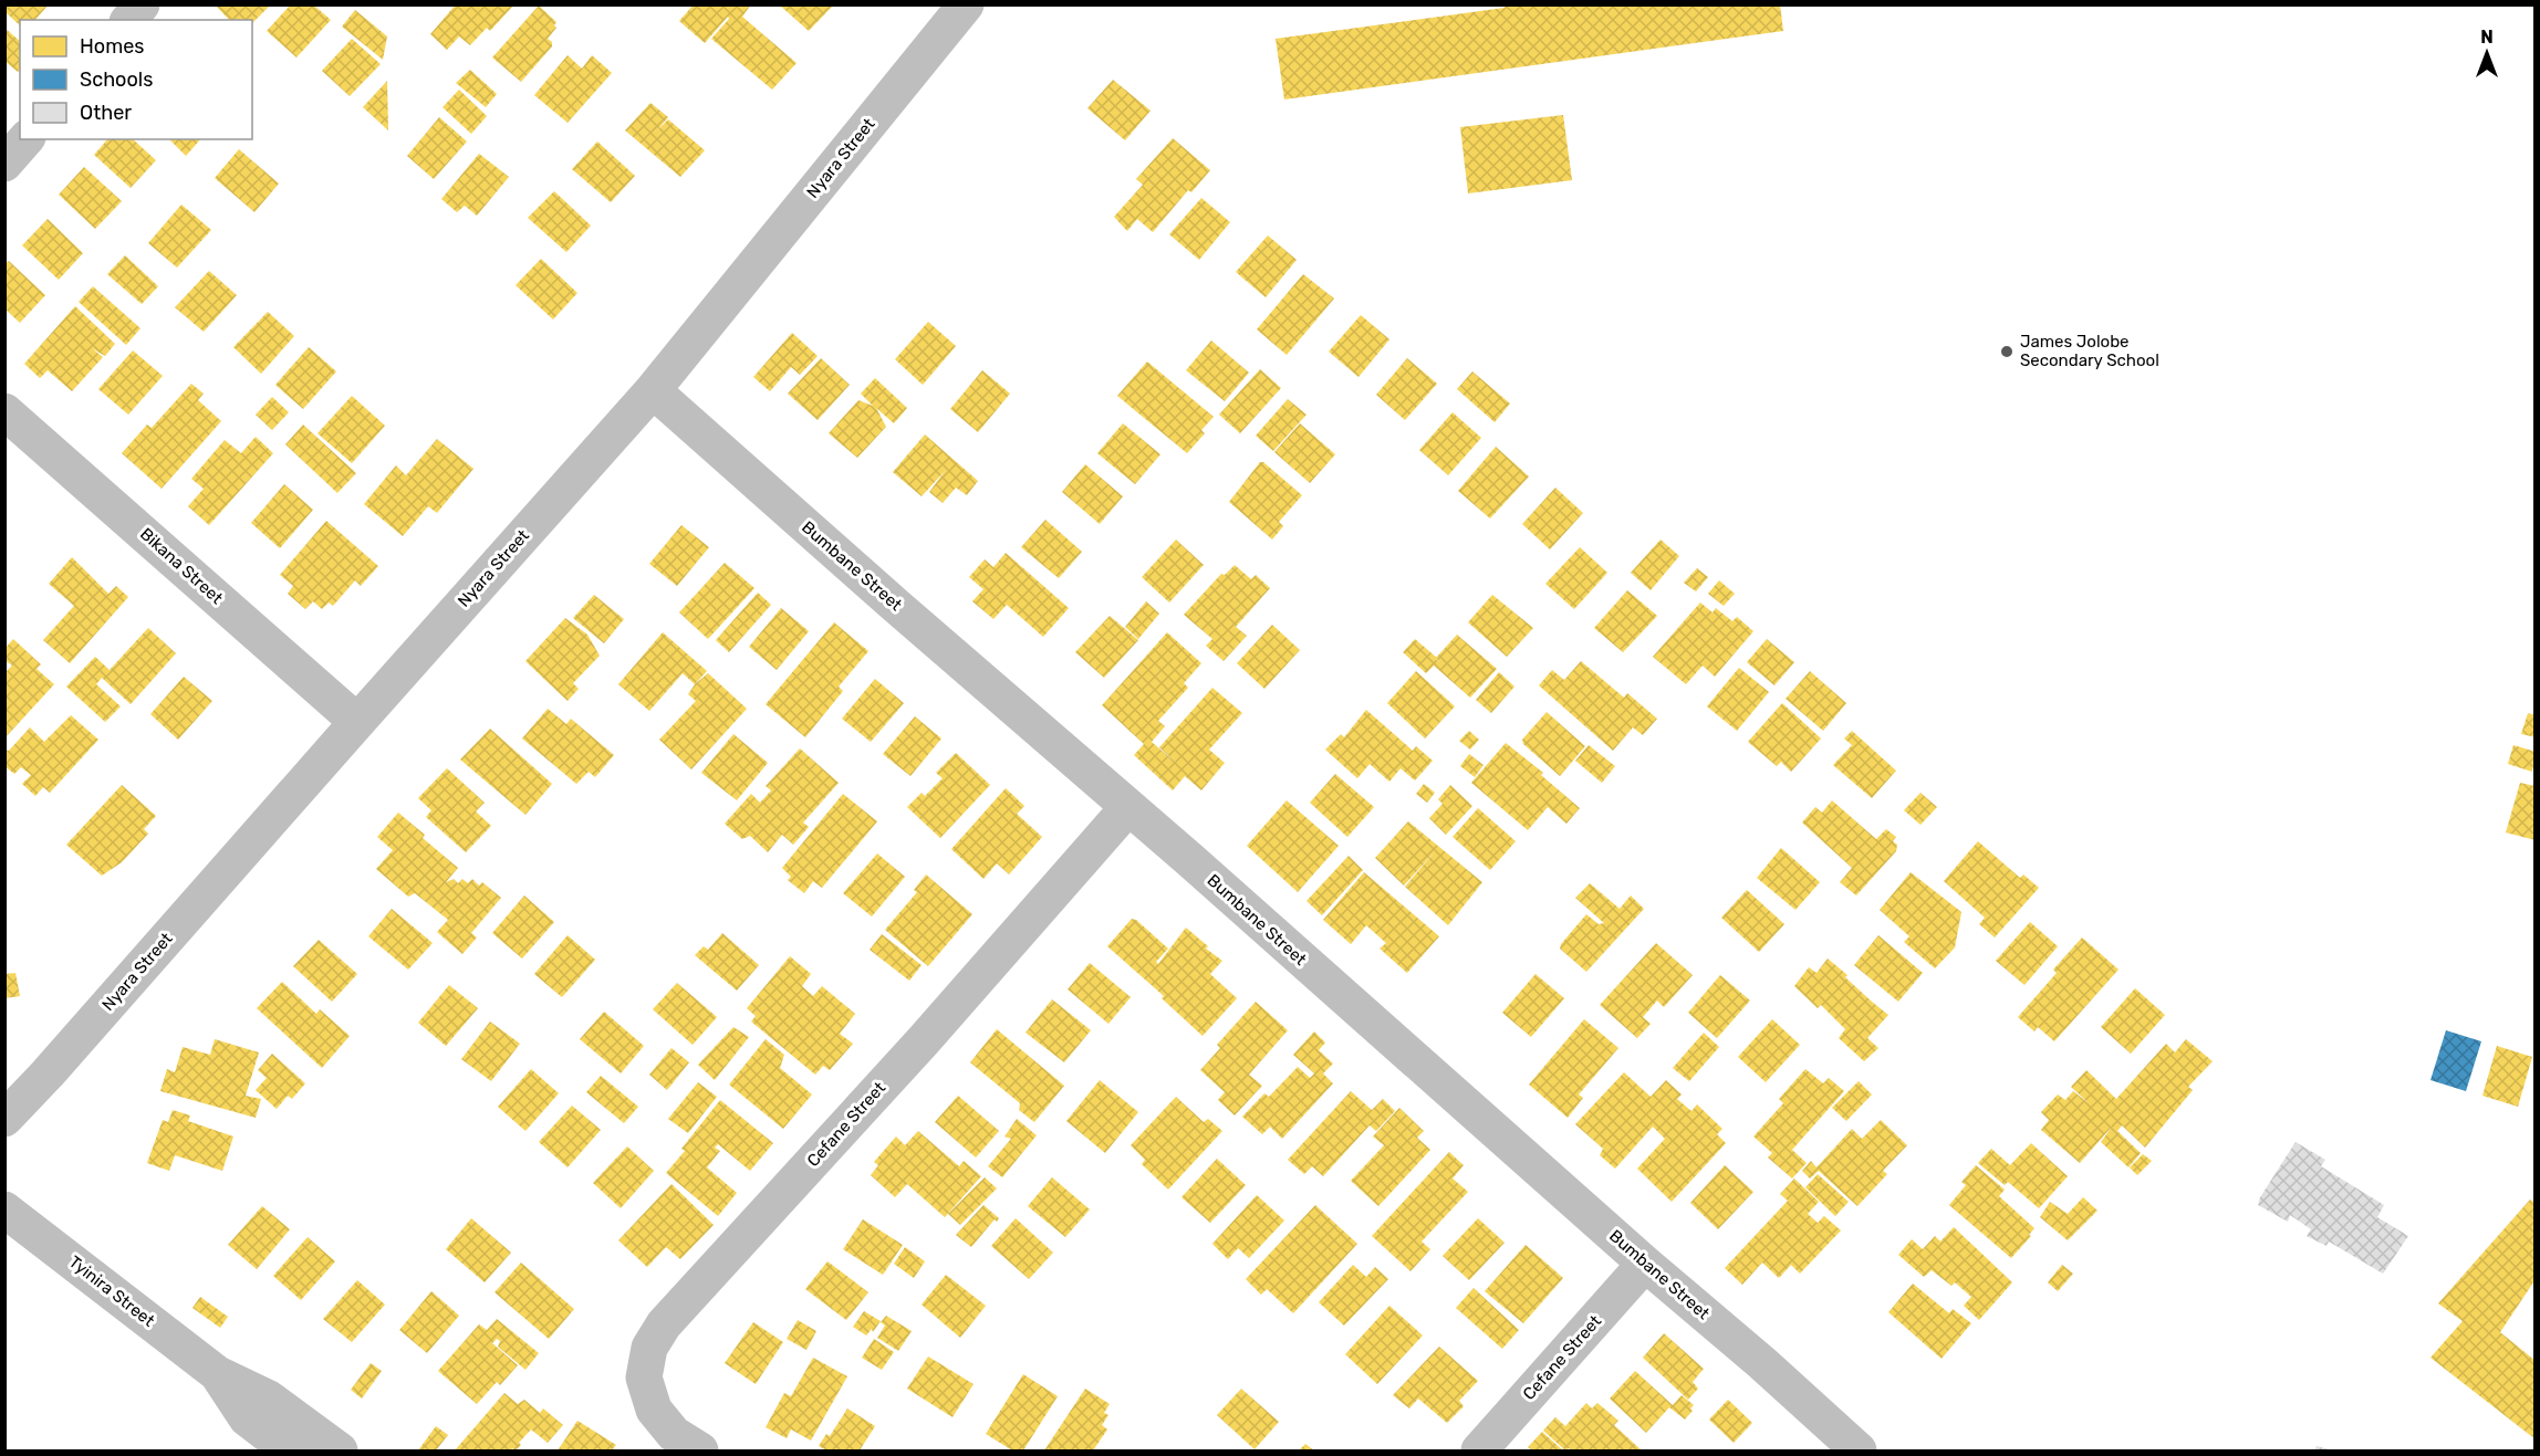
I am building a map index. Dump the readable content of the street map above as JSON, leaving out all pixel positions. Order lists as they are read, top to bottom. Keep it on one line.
{"streets":{"street":["Nyara Street","Bikana Street","Bumbane Street","Cefane Street","Tyinira Street"]},"crossings":[["Nyara Street","Bikana Street"],["Nyara Street","Bumbane Street"],["Bumbane Street","Cefane Street"]],"places":["James Jolobe Secondary School"],"legend":["Homes","Schools","Other"],"north":"top"}
